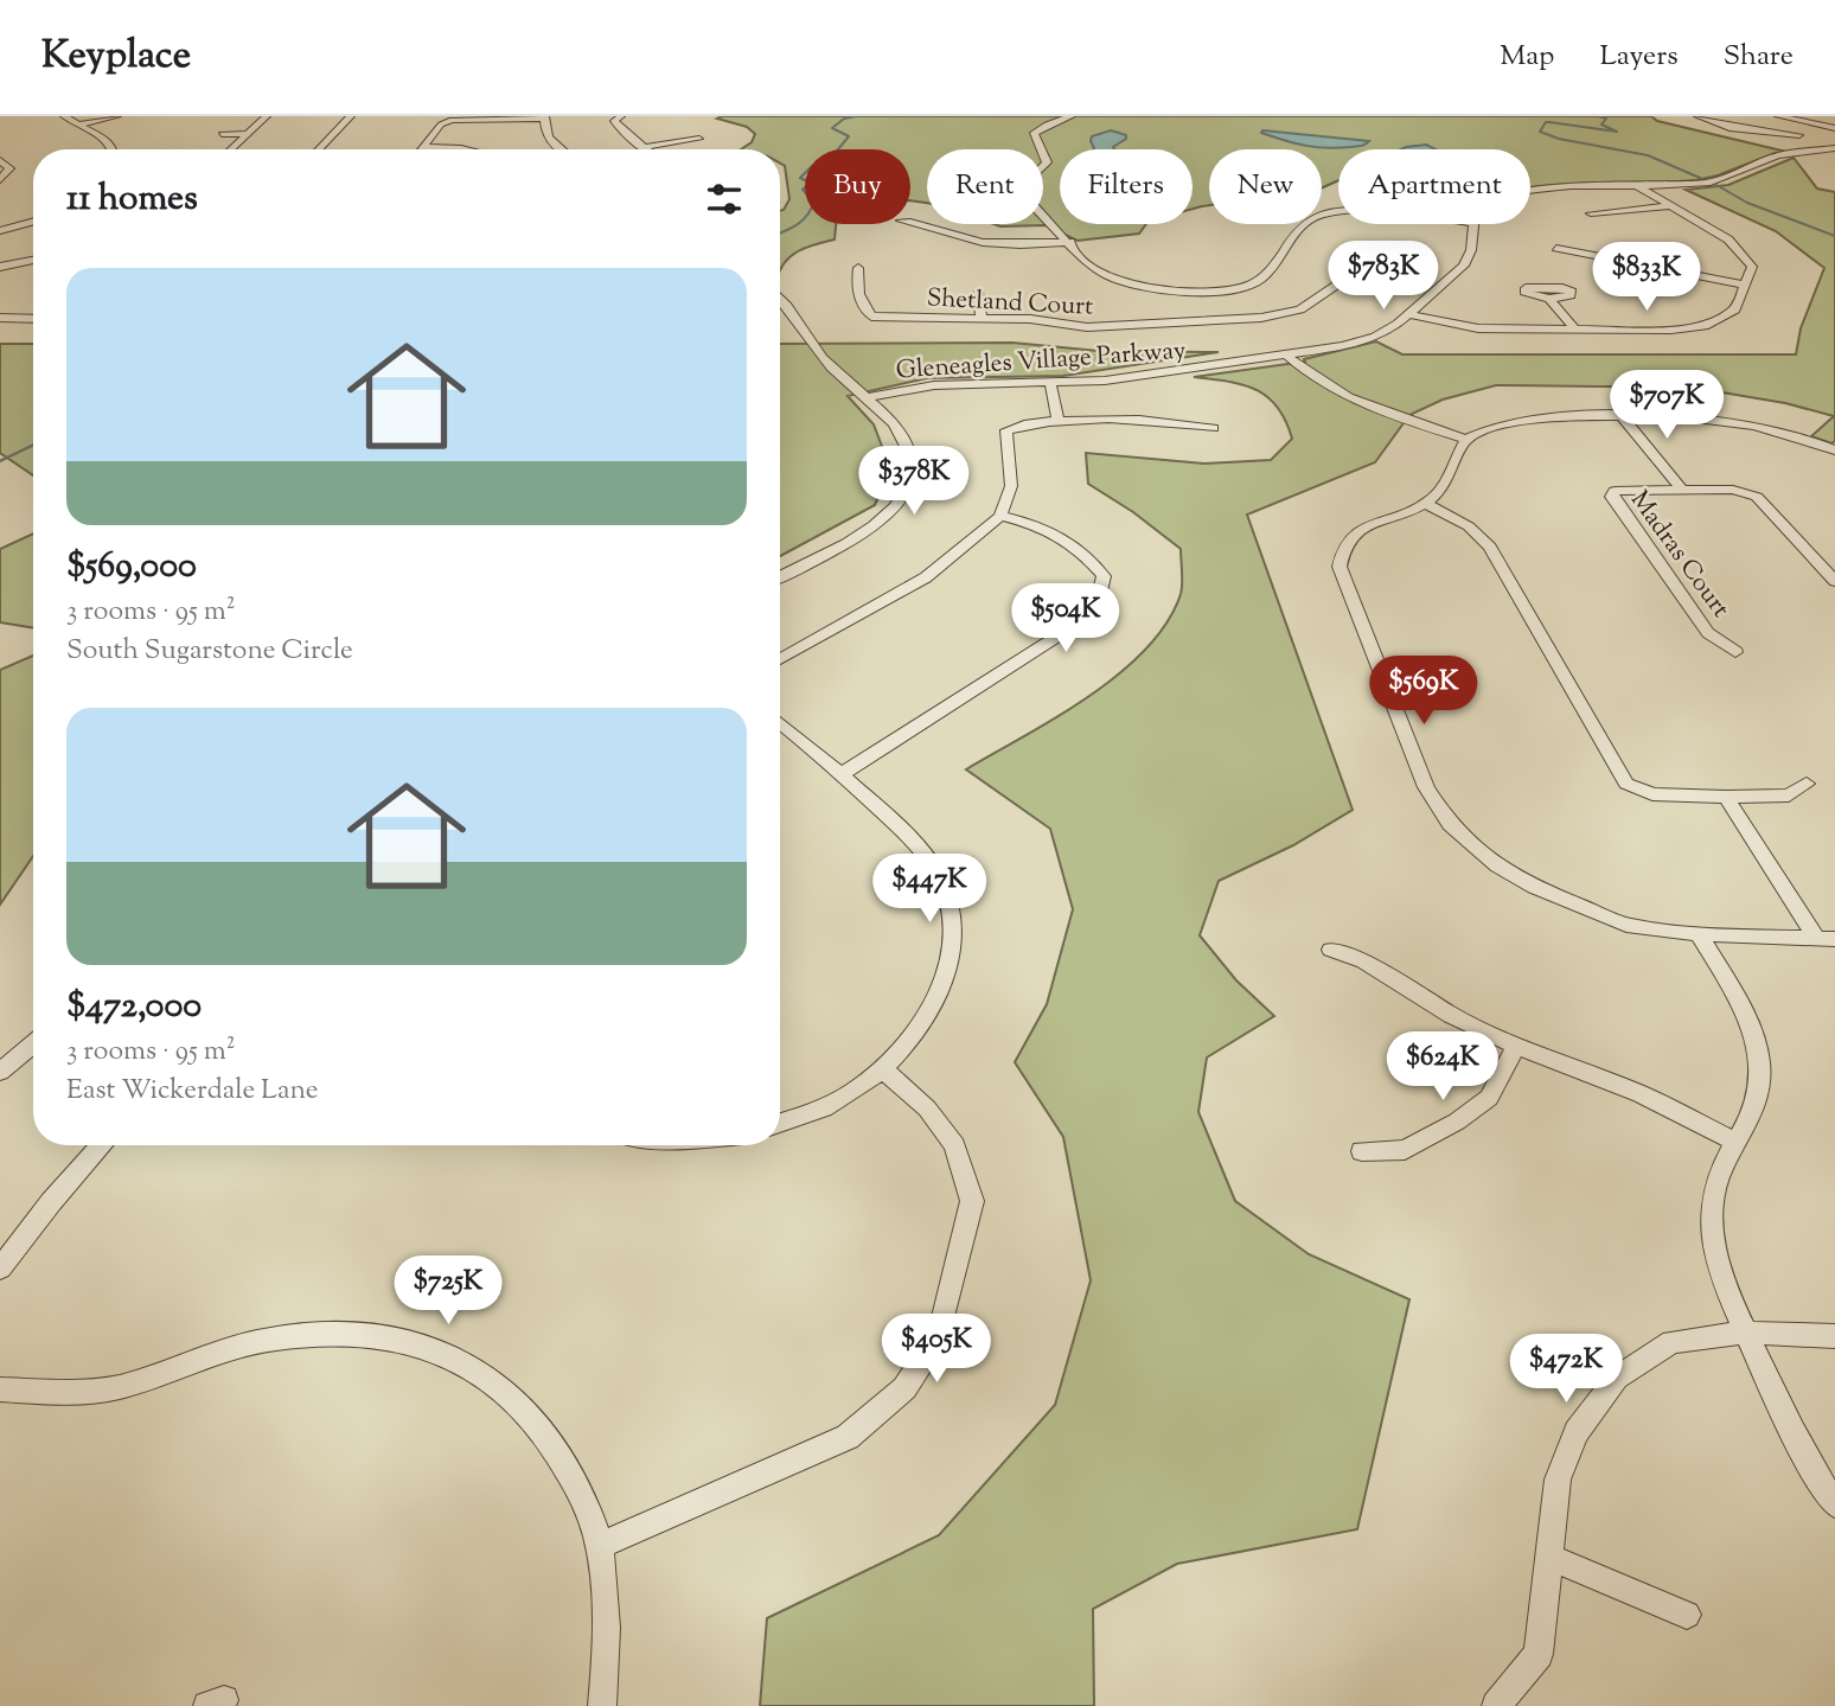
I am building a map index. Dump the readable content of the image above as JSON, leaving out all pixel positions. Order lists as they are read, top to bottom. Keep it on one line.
{"streets":{"street":["Shetland Court","Gleneagles Village Parkway","Madras Court"]},"page":{"header":"Keyplace","nav":["Map","Layers","Share"],"chip":["Buy","Rent","Filters","New","Apartment"],"heading":"11 homes","price":["$783K","$833K","$707K","$378K","$504K","$569K","$447K","$624K","$725K","$405K","$472K"],"list":[{"name":"$569,000","note":"3 rooms · 95 m² · South Sugarstone Circle"},{"name":"$472,000","note":"3 rooms · 95 m² · East Wickerdale Lane"}]}}
